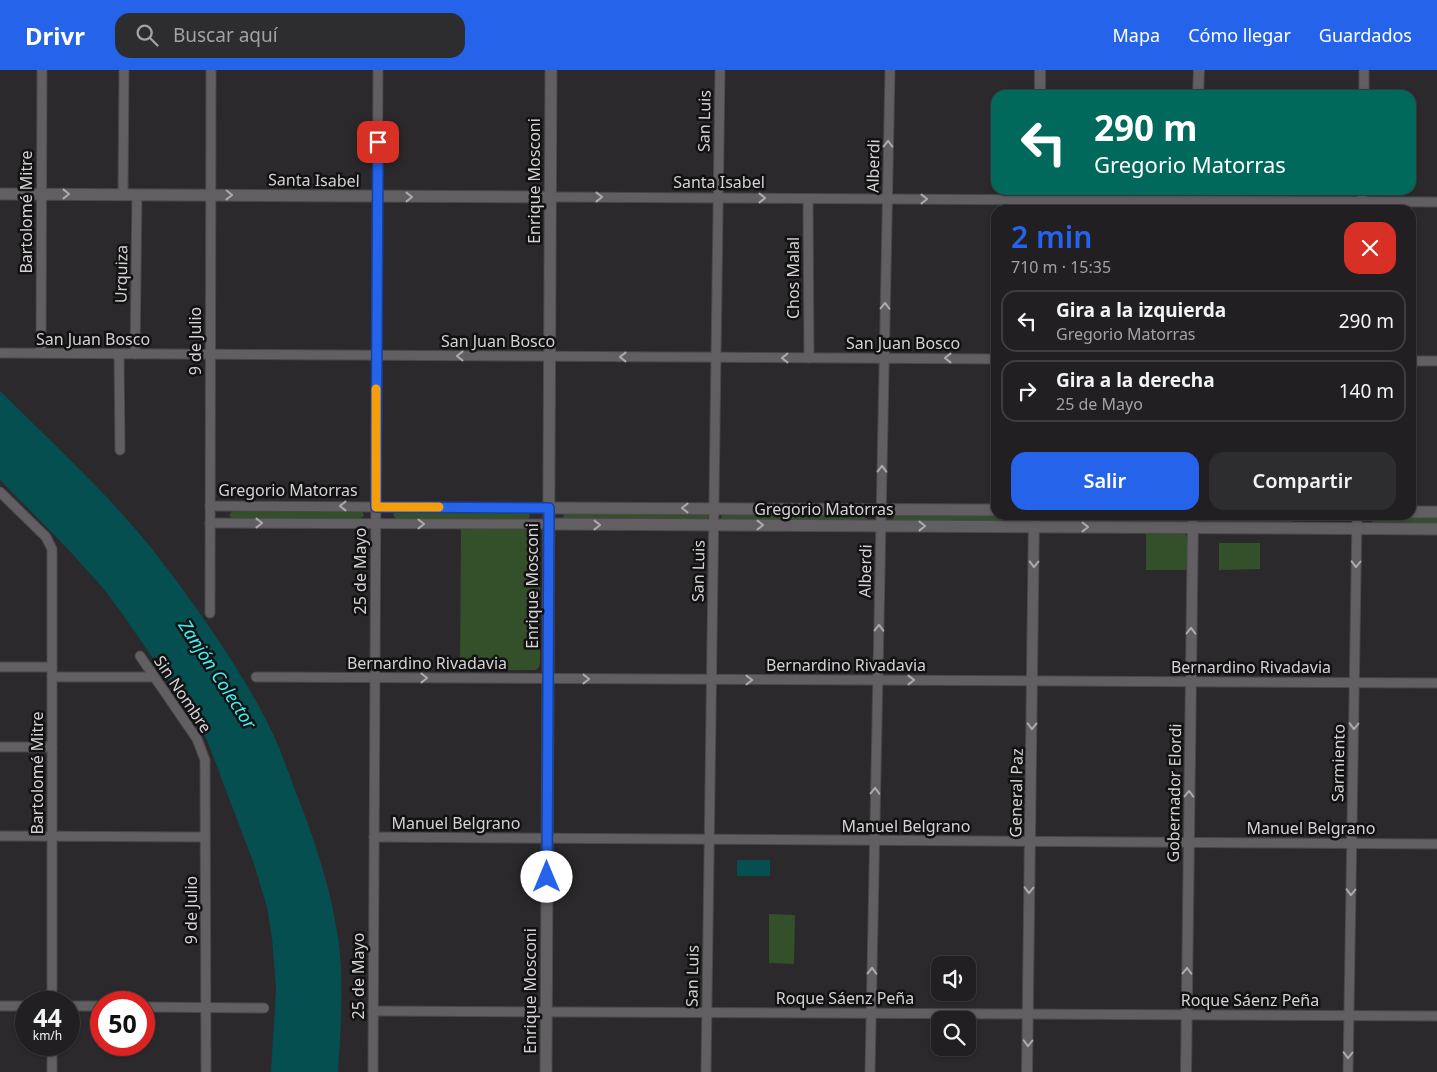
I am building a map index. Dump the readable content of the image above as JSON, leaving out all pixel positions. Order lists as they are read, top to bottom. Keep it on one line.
{"streets":{"main road":["Santa Isabel","Enrique Mosconi","Gregorio Matorras"],"street":["San Luis","Alberdi","Bartolomé Mitre","Urquiza","Chos Malal","San Juan Bosco","9 de Julio","25 de Mayo","Bernardino Rivadavia","Sin Nombre","Sarmiento","General Paz","Gobernador Elordi","Manuel Belgrano","Roque Sáenz Peña"]},"crossings":[["San Luis","Santa Isabel"],["San Luis","San Juan Bosco"],["San Luis","Gregorio Matorras"],["San Luis","Bernardino Rivadavia"],["San Luis","Manuel Belgrano"],["San Luis","Roque Sáenz Peña"],["Alberdi","Santa Isabel"],["Alberdi","San Juan Bosco"],["Alberdi","Gregorio Matorras"],["Alberdi","Bernardino Rivadavia"],["Alberdi","Manuel Belgrano"],["Alberdi","Roque Sáenz Peña"],["Santa Isabel","Enrique Mosconi"],["Santa Isabel","Bartolomé Mitre"],["Santa Isabel","Urquiza"],["Santa Isabel","Chos Malal"],["Santa Isabel","9 de Julio"],["Santa Isabel","25 de Mayo"],["Enrique Mosconi","San Juan Bosco"],["Enrique Mosconi","Gregorio Matorras"],["Enrique Mosconi","Bernardino Rivadavia"],["Enrique Mosconi","Manuel Belgrano"],["Enrique Mosconi","Roque Sáenz Peña"],["Bartolomé Mitre","San Juan Bosco"],["Urquiza","San Juan Bosco"],["Chos Malal","San Juan Bosco"],["San Juan Bosco","9 de Julio"],["San Juan Bosco","25 de Mayo"],["9 de Julio","Gregorio Matorras"],["9 de Julio","Sin Nombre"],["Gregorio Matorras","25 de Mayo"],["Gregorio Matorras","Sarmiento"],["Gregorio Matorras","General Paz"],["Gregorio Matorras","Gobernador Elordi"],["25 de Mayo","Bernardino Rivadavia"],["25 de Mayo","Manuel Belgrano"],["25 de Mayo","Roque Sáenz Peña"],["Bernardino Rivadavia","Sarmiento"],["Bernardino Rivadavia","General Paz"],["Bernardino Rivadavia","Gobernador Elordi"],["Sarmiento","Manuel Belgrano"],["Sarmiento","Roque Sáenz Peña"],["General Paz","Manuel Belgrano"],["General Paz","Roque Sáenz Peña"],["Gobernador Elordi","Manuel Belgrano"],["Gobernador Elordi","Roque Sáenz Peña"]],"one_way":["Alberdi","Santa Isabel","San Juan Bosco","Bernardino Rivadavia","Sarmiento","General Paz","Gobernador Elordi"],"water":["Zanjón Colector"],"page":{"header":"Drivr","search":"Buscar aquí","nav":["Mapa","Cómo llegar","Guardados"],"turn":["290 m","Gregorio Matorras"],"heading":["2 min","710 m · 15:35"],"list":[{"name":"Gira a la izquierda","note":"Gregorio Matorras","value":"290 m"},{"name":"Gira a la derecha","note":"25 de Mayo","value":"140 m"}],"buttons":["Salir","Compartir"],"speed":"44 km/h","limit":"50"}}
